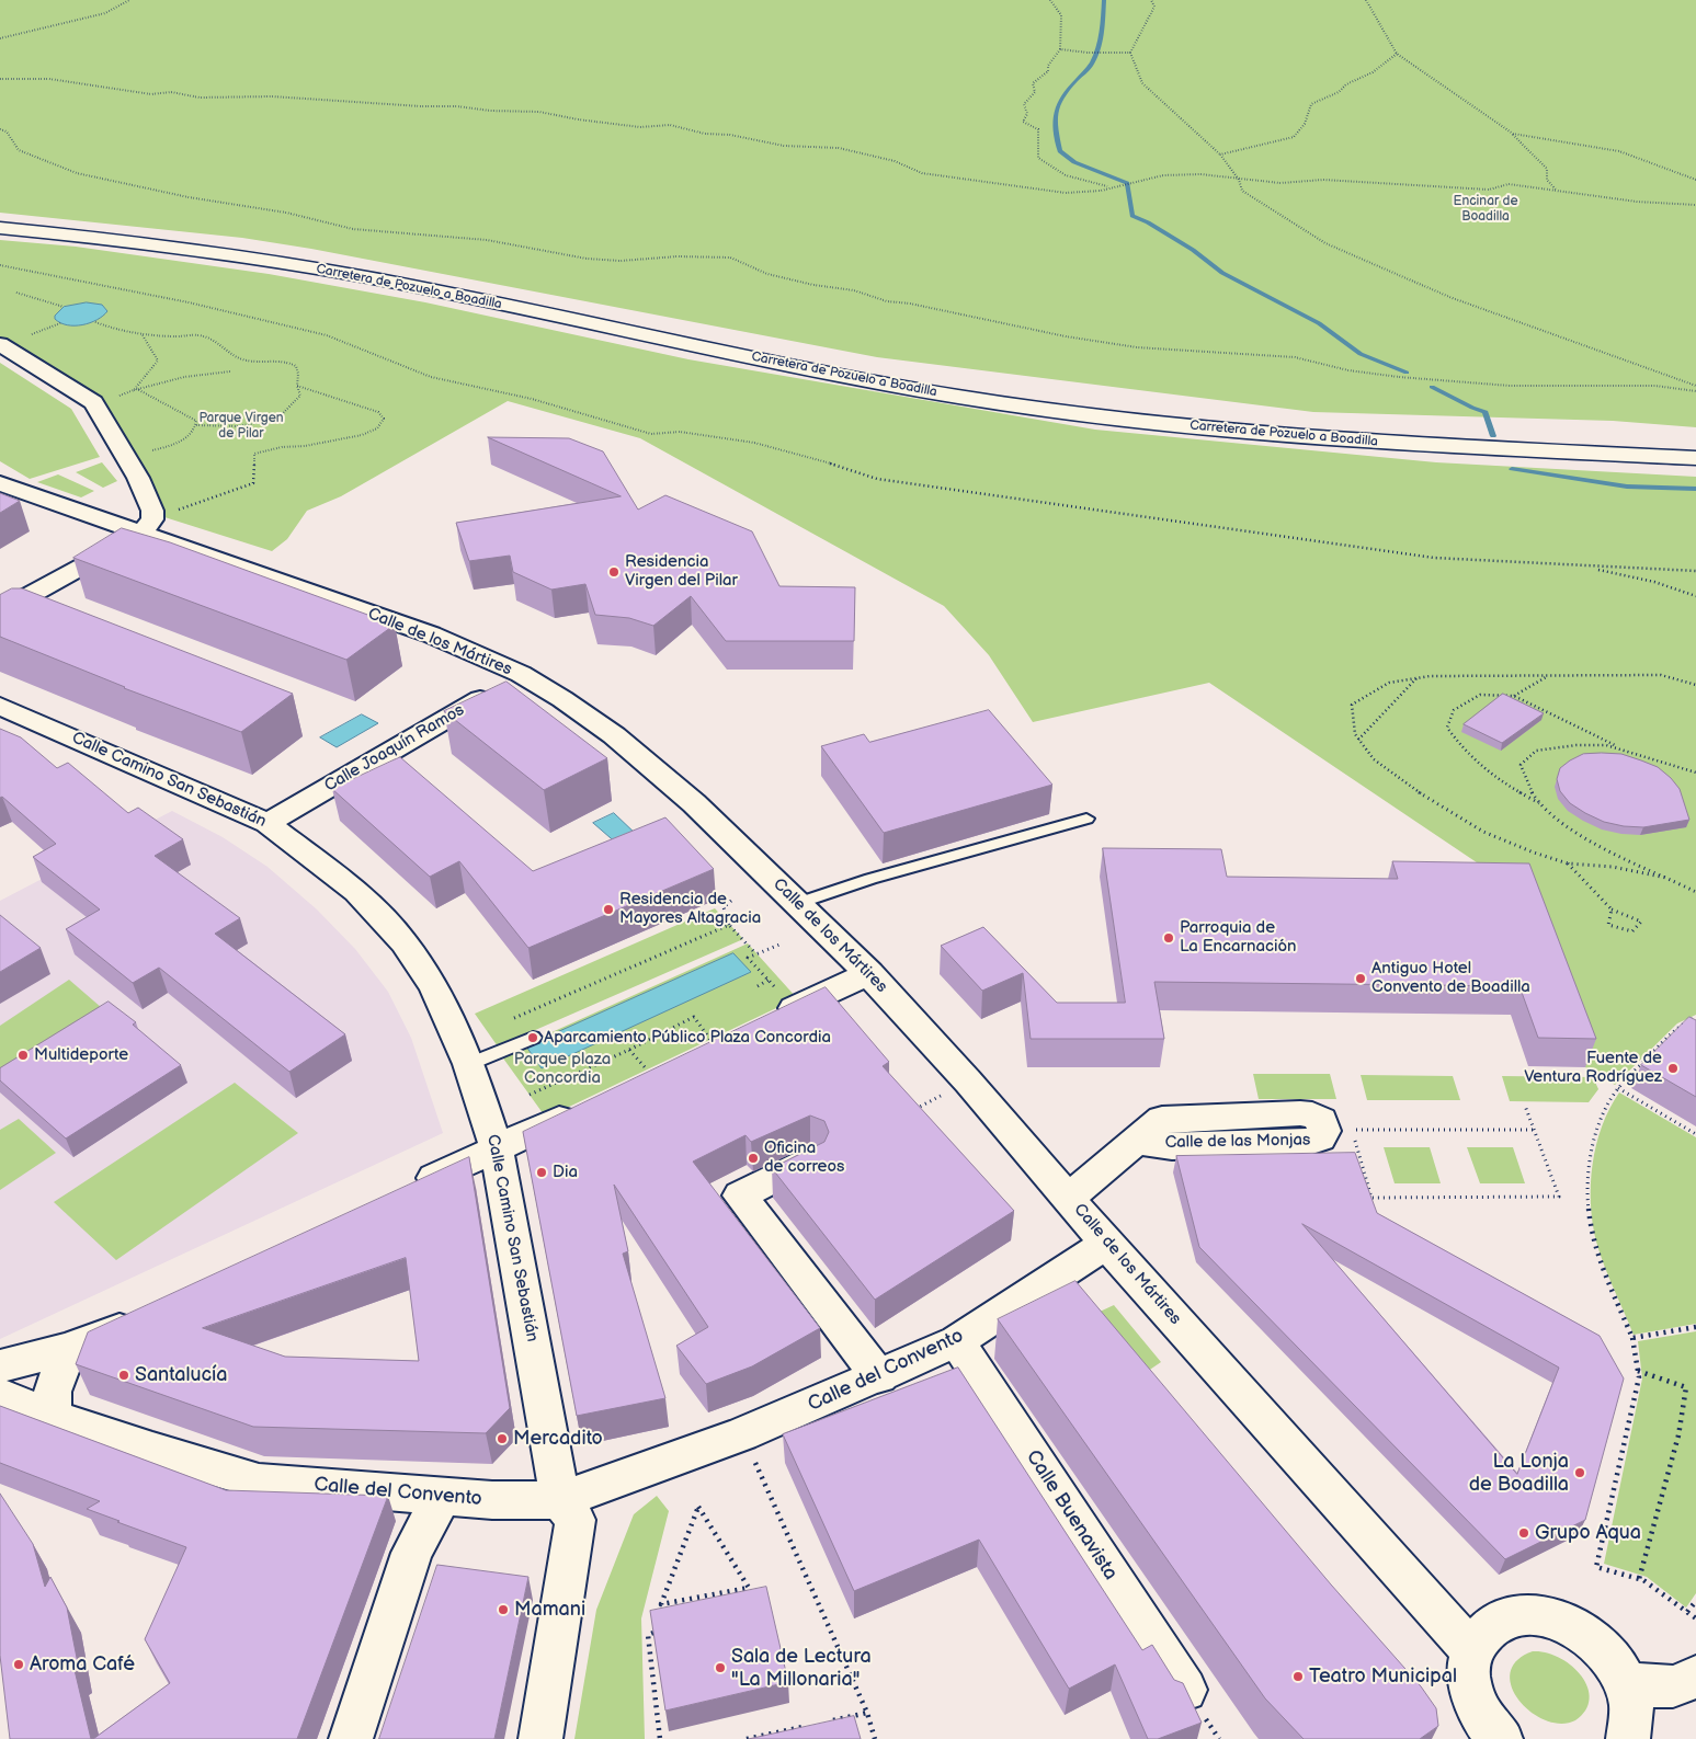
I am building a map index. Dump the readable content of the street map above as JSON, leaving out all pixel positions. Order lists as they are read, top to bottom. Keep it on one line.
{"streets":{"main road":["Carretera de Pozuelo a Boadilla"],"street":["Calle de los Mártires","Calle Joaquín Ramos","Calle Camino San Sebastián","Calle del Convento","Calle Buenavista"]},"crossings":[["Calle de los Mártires","Calle Joaquín Ramos"],["Calle de los Mártires","Calle del Convento"],["Calle Joaquín Ramos","Calle Camino San Sebastián"],["Calle Camino San Sebastián","Calle del Convento"],["Calle del Convento","Calle Buenavista"]],"parks":["Encinar de Boadilla","Parque Virgen de Pilar","Parque plaza Concordia"],"places":["Residencia Virgen del Pilar","Residencia de Mayores Altagracia","Parroquia de La Encarnación","Antiguo Hotel Convento de Boadilla","Aparcamiento Público Plaza Concordia","Multideporte","Fuente de Ventura Rodríguez","Oficina de correos","Dia","Santalucía","Mercadito","La Lonja de Boadilla","Grupo Aqua","Mamani","Aroma Café","Sala de Lectura \"La Millonaria\"","Teatro Municipal"]}
